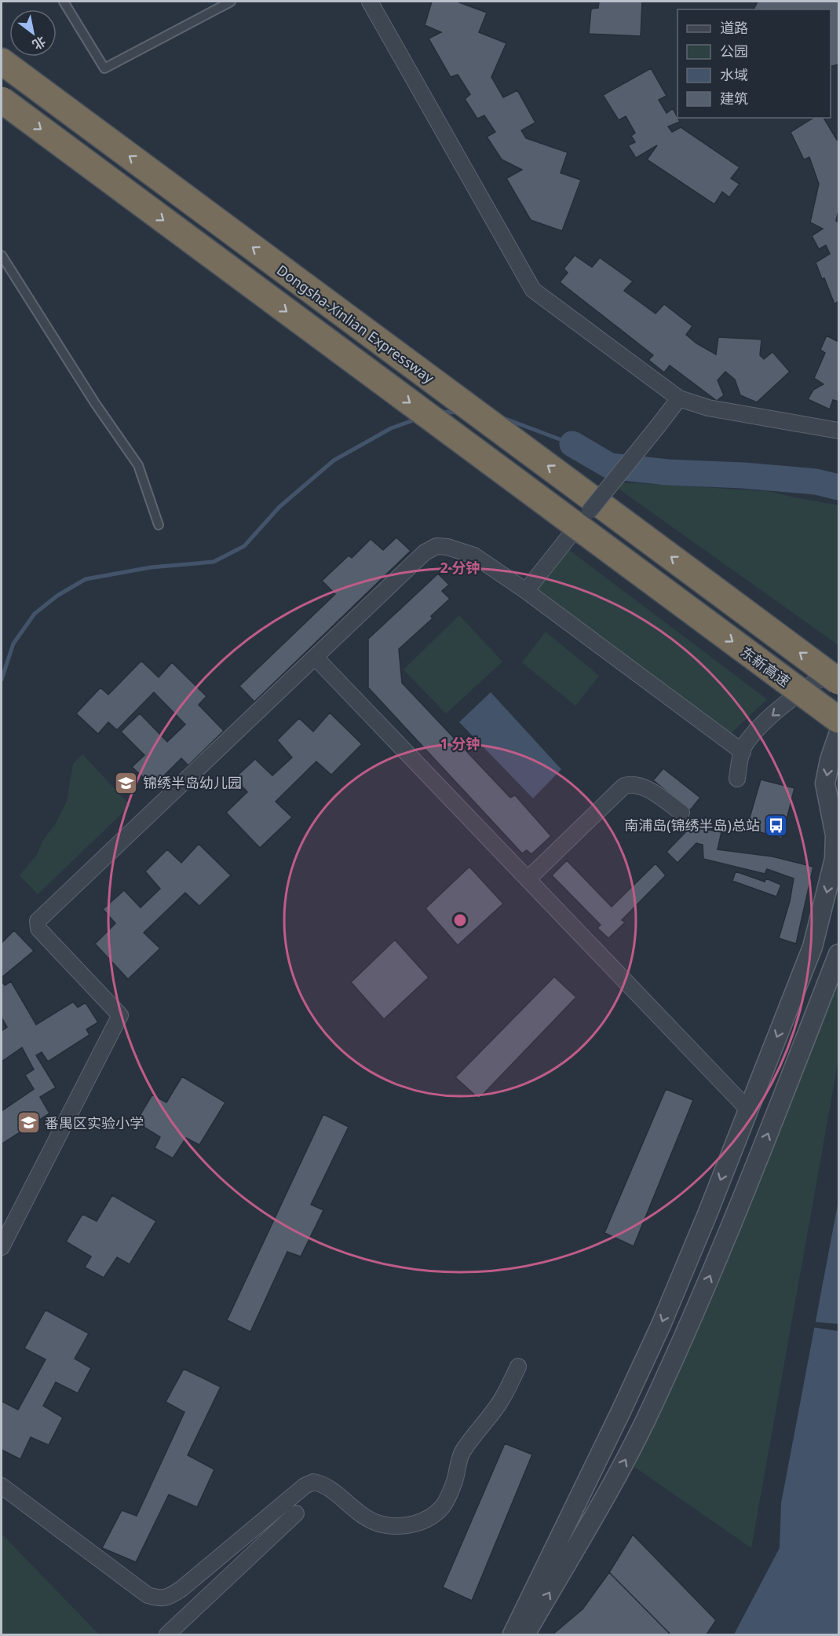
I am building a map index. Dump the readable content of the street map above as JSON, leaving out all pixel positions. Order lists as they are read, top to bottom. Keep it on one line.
{"streets":{"highway":["东新高速"]},"places":{"school or university":["锦绣半岛幼儿园","番禺区实验小学"],"bus stop":["南浦岛(锦绣半岛)总站"]},"legend":["道路","公园","水域","建筑"],"north":"bottom right","rings":["2 分钟","1 分钟"]}
